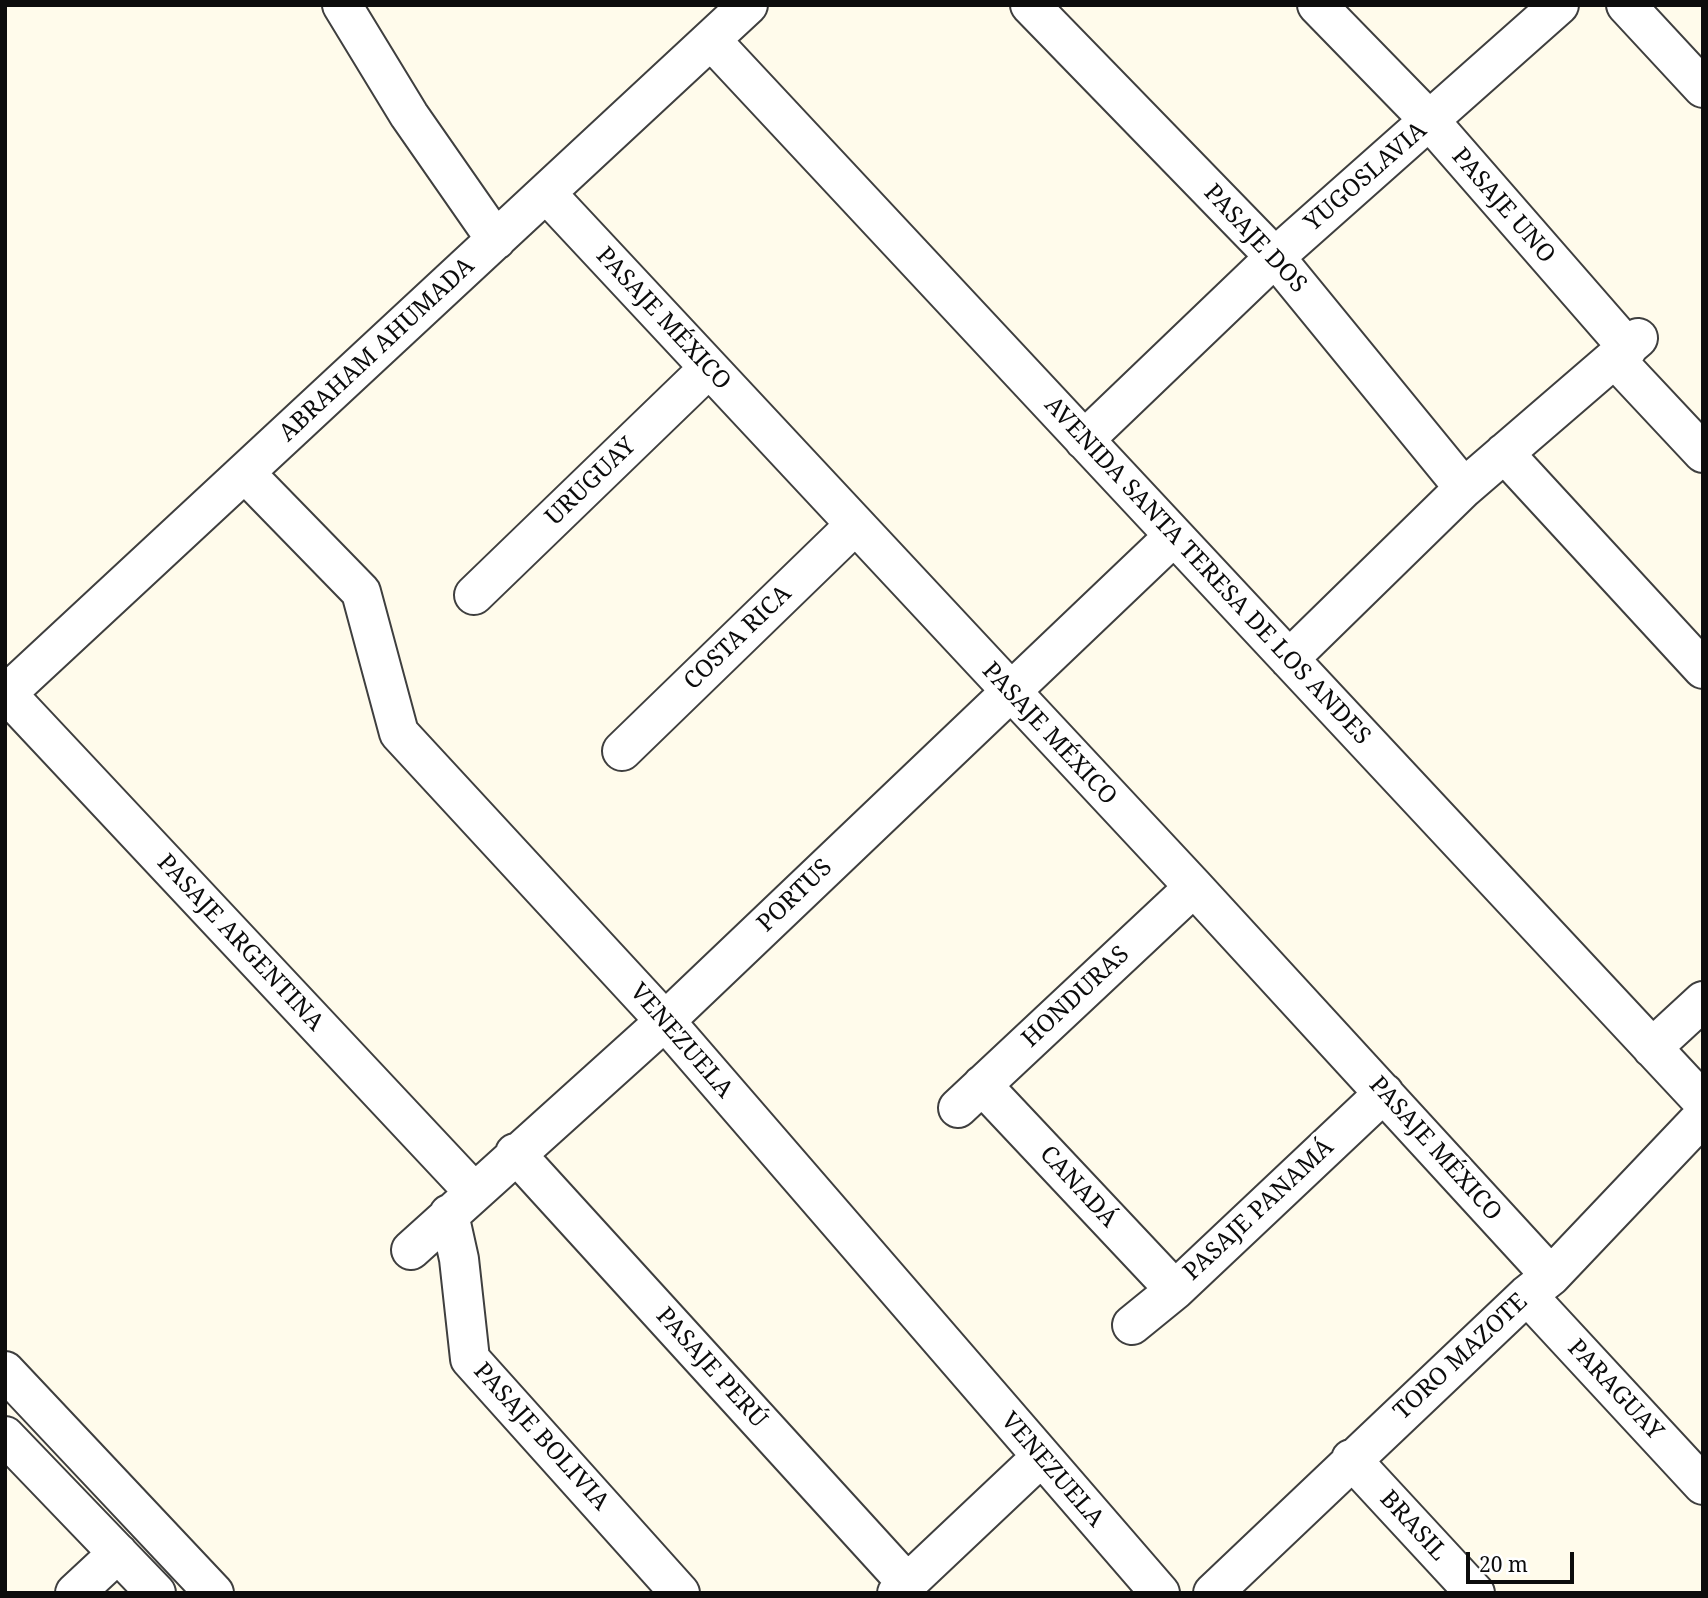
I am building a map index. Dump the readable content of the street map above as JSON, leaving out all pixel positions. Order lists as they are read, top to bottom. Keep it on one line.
{"streets":{"street":["YUGOSLAVIA","PASAJE UNO","PASAJE DOS","PASAJE MÉXICO","ABRAHAM AHUMADA","URUGUAY","AVENIDA SANTA TERESA DE LOS ANDES","COSTA RICA","PORTUS","PASAJE ARGENTINA","HONDURAS","VENEZUELA","CANADÁ","PASAJE PANAMÁ","TORO MAZOTE","PASAJE PERÚ","PARAGUAY","PASAJE BOLIVIA","BRASIL"]},"crossings":[["YUGOSLAVIA","PASAJE UNO"],["YUGOSLAVIA","PASAJE DOS"],["YUGOSLAVIA","AVENIDA SANTA TERESA DE LOS ANDES"],["PASAJE MÉXICO","ABRAHAM AHUMADA"],["PASAJE MÉXICO","URUGUAY"],["PASAJE MÉXICO","COSTA RICA"],["PASAJE MÉXICO","PORTUS"],["PASAJE MÉXICO","HONDURAS"],["PASAJE MÉXICO","PASAJE PANAMÁ"],["PASAJE MÉXICO","TORO MAZOTE"],["PASAJE MÉXICO","PARAGUAY"],["ABRAHAM AHUMADA","AVENIDA SANTA TERESA DE LOS ANDES"],["ABRAHAM AHUMADA","PASAJE ARGENTINA"],["ABRAHAM AHUMADA","VENEZUELA"],["AVENIDA SANTA TERESA DE LOS ANDES","PORTUS"],["PORTUS","PASAJE ARGENTINA"],["PORTUS","VENEZUELA"],["PORTUS","PASAJE PERÚ"],["PORTUS","PASAJE BOLIVIA"],["PASAJE ARGENTINA","PASAJE BOLIVIA"],["HONDURAS","CANADÁ"],["CANADÁ","PASAJE PANAMÁ"],["TORO MAZOTE","PARAGUAY"],["TORO MAZOTE","BRASIL"]],"scale_bar":"20 m"}
